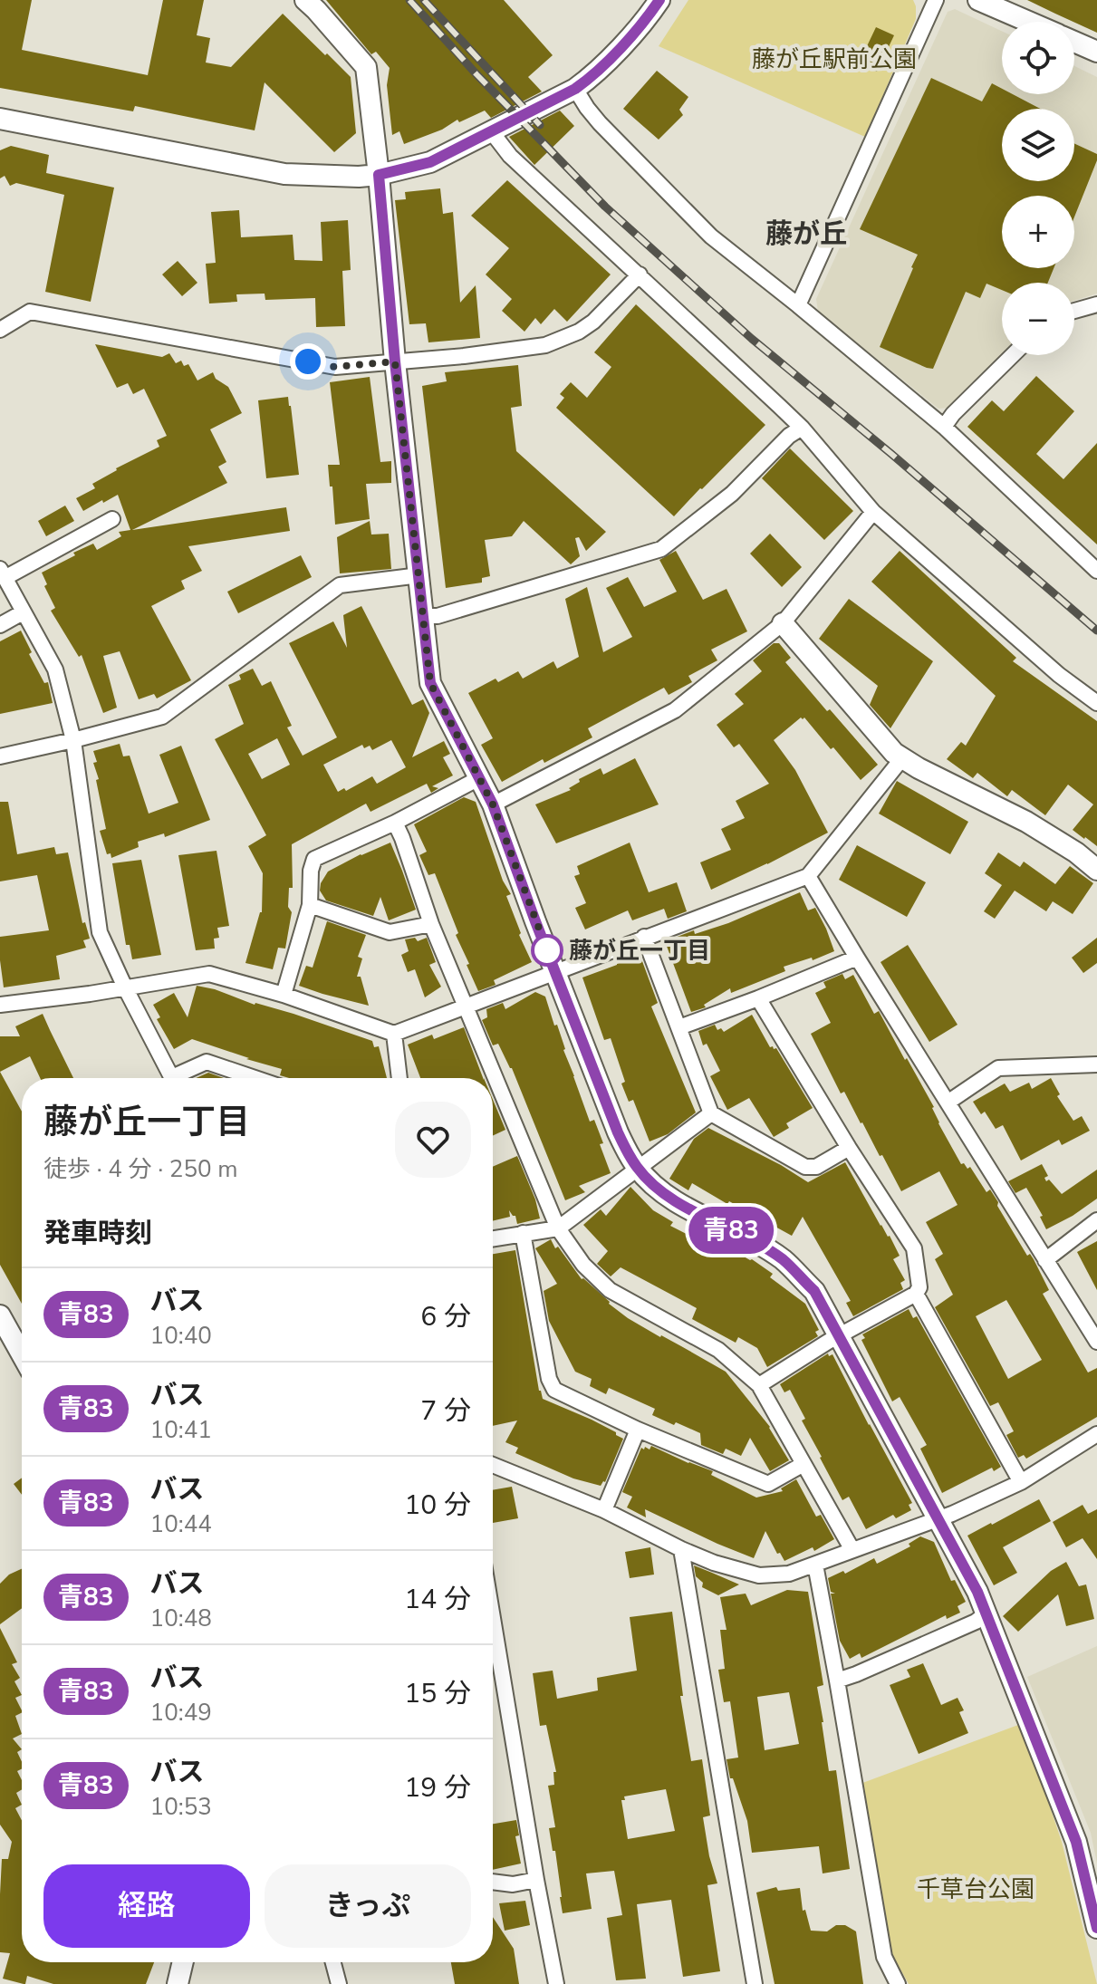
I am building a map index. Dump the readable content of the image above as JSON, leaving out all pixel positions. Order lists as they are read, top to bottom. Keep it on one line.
{"districts":["藤が丘"],"parks":["藤が丘駅前公園","千草台公園"],"places":["藤が丘一丁目"],"lines":["bus line 青83"],"page":{"on_map":"青83","map_buttons":["+","−"],"heading":[["藤が丘一丁目","徒歩 · 4 分 · 250 m"],"発車時刻"],"list":[{"mark":"青83","name":"バス","note":"10:40","value":"6 分"},{"mark":"青83","name":"バス","note":"10:41","value":"7 分"},{"mark":"青83","name":"バス","note":"10:44","value":"10 分"},{"mark":"青83","name":"バス","note":"10:48","value":"14 分"},{"mark":"青83","name":"バス","note":"10:49","value":"15 分"},{"mark":"青83","name":"バス","note":"10:53","value":"19 分"}],"buttons":["経路","きっぷ"]}}
